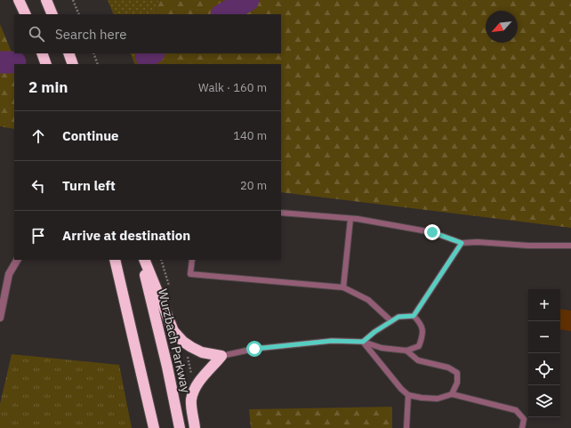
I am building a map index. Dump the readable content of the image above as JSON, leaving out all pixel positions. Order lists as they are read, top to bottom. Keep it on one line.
{"streets":{"highway":["Wurzbach Parkway"]},"north":"bottom left","page":{"search":"Search here","heading":["2 min","Walk · 160 m"],"list":[["Continue","140 m"],["Turn left","20 m"],"Arrive at destination"],"map_buttons":["+","−"]}}
